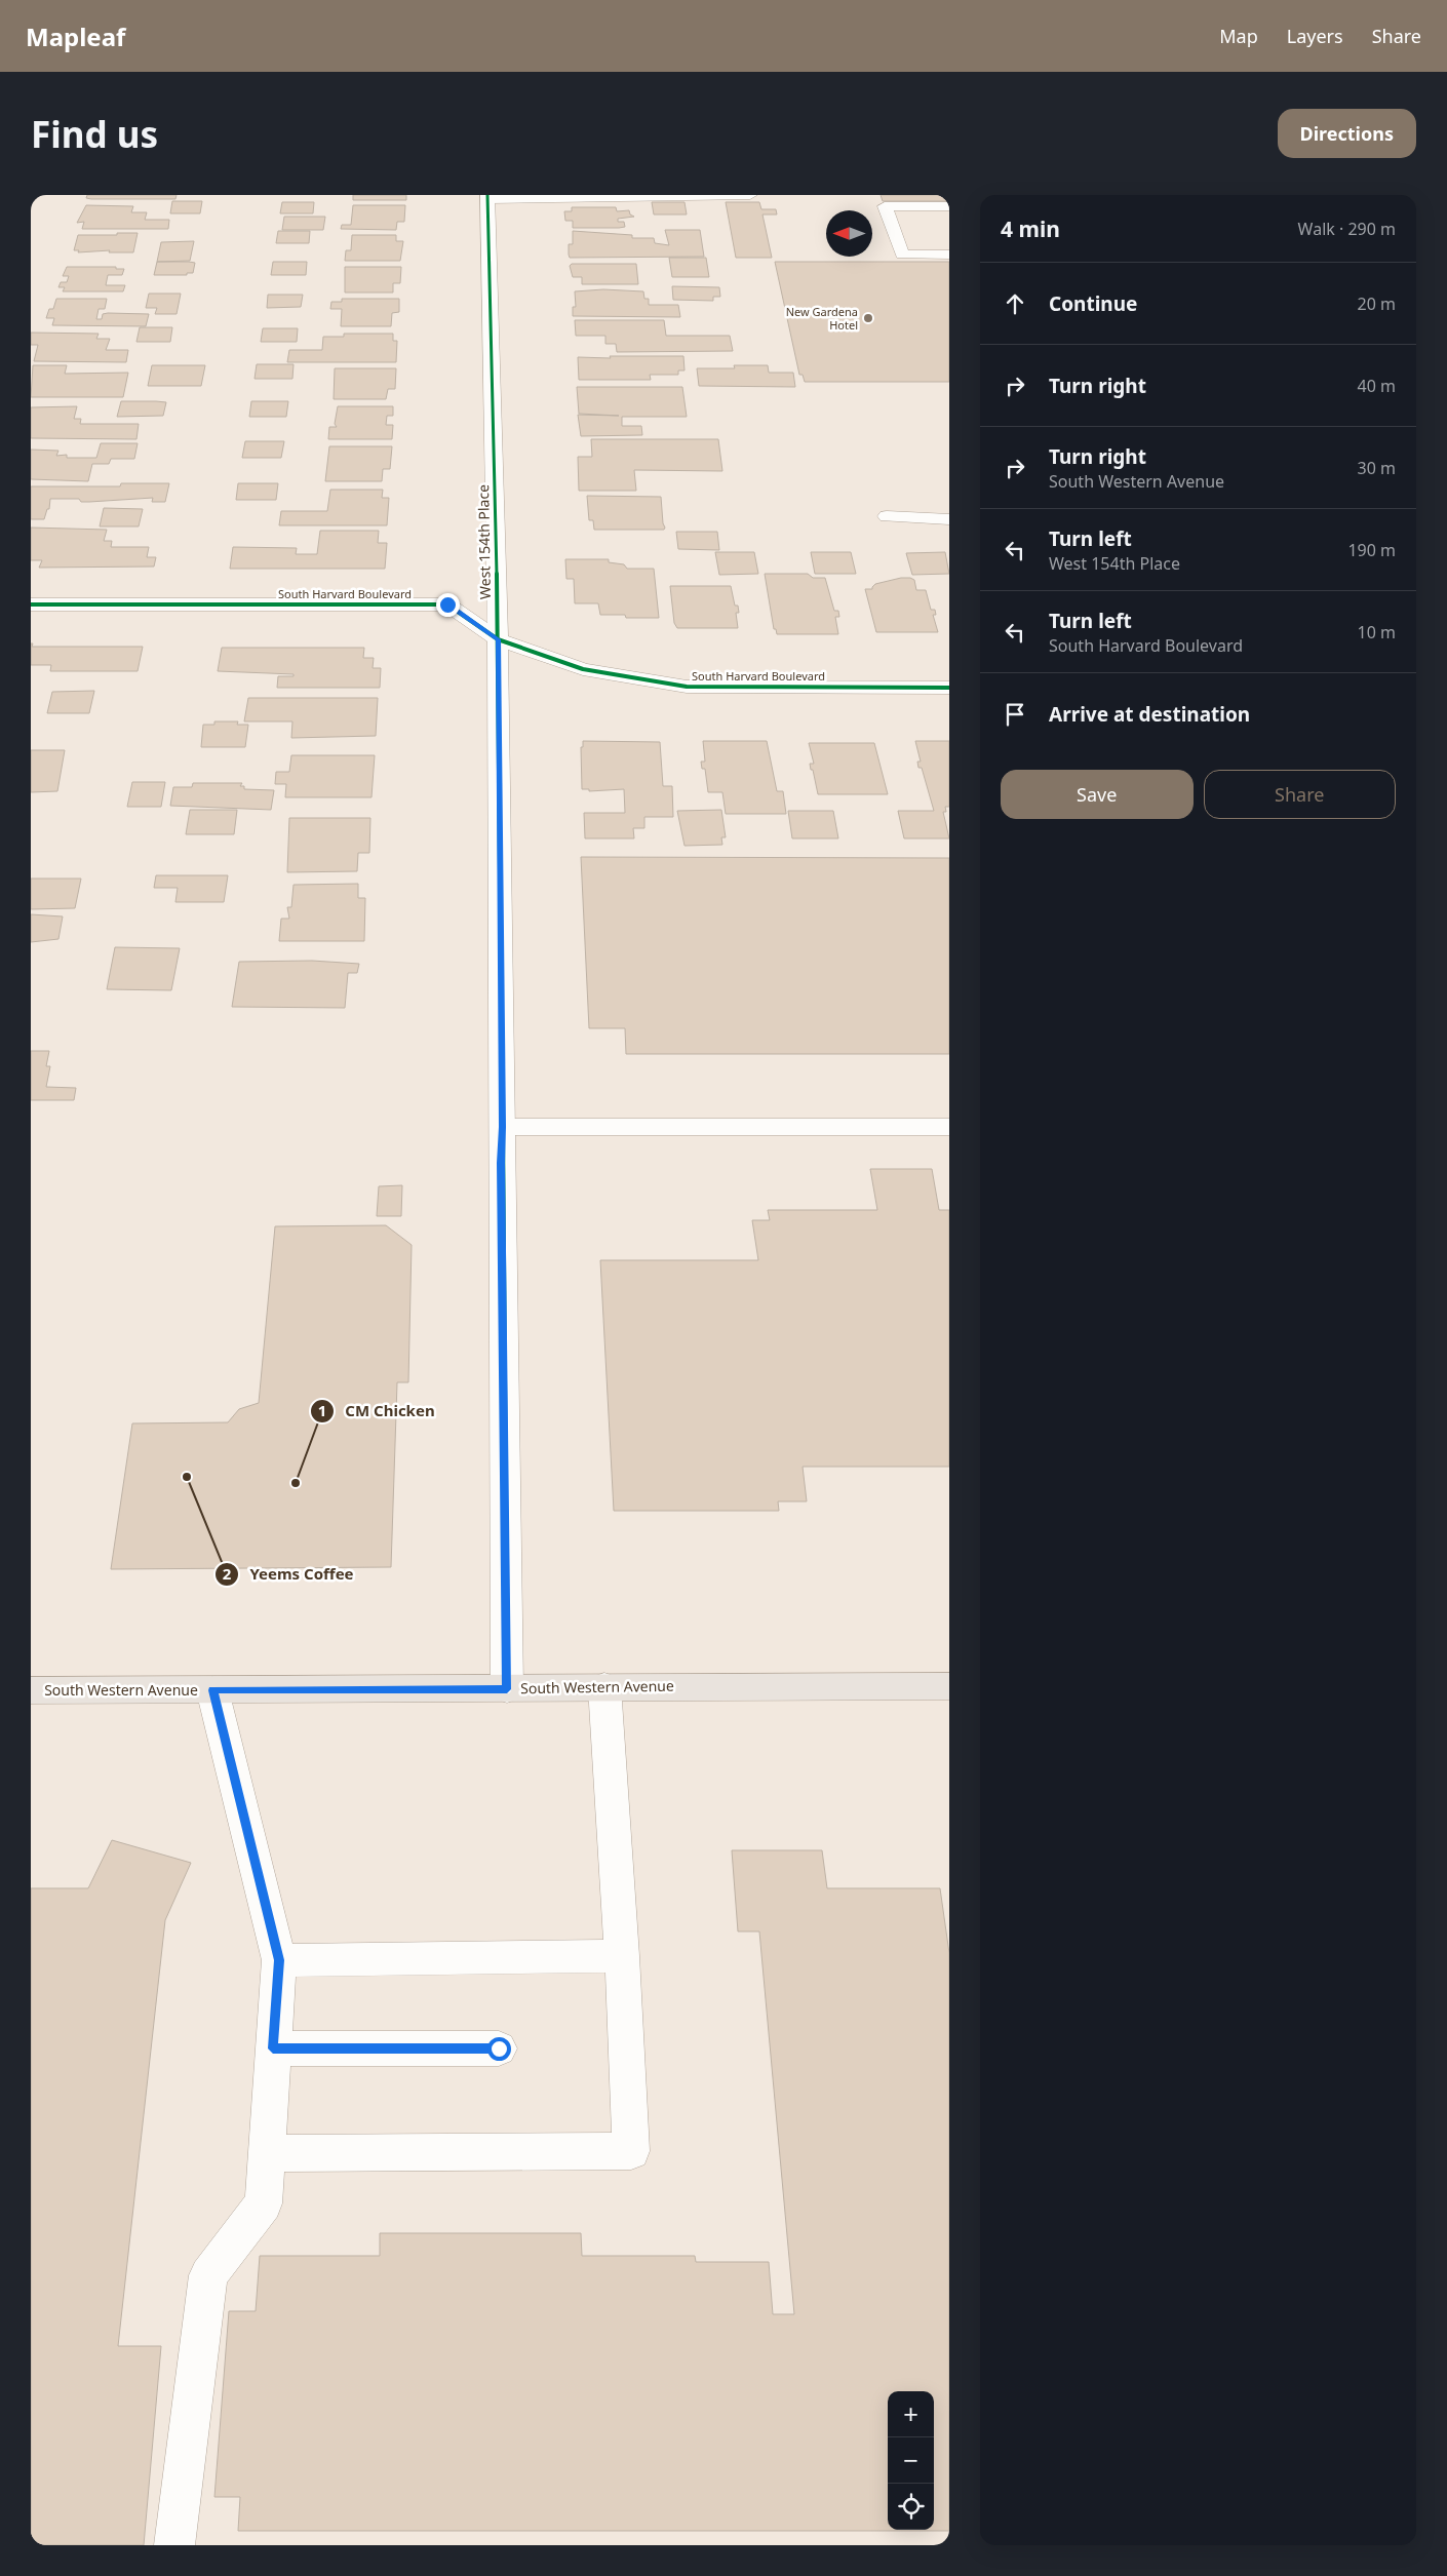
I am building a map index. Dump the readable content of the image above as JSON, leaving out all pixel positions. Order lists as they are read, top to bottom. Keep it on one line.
{"streets":{"main road":["South Western Avenue"],"street":["West 154th Place","South Harvard Boulevard"]},"crossings":[["West 154th Place","South Harvard Boulevard"],["West 154th Place","South Western Avenue"]],"places":["New Gardena Hotel","Yeems Coffee","CM Chicken"],"north":"left","page":{"header":"Mapleaf","nav":["Map","Layers","Share"],"buttons":["Directions",["Save","Share"]],"title":"Find us","heading":["4 min","Walk · 290 m"],"list":[["Continue","20 m"],["Turn right","40 m"],["Turn right","South Western Avenue","30 m"],["Turn left","West 154th Place","190 m"],["Turn left","South Harvard Boulevard","10 m"],"Arrive at destination"],"map_buttons":["+","−"]}}
